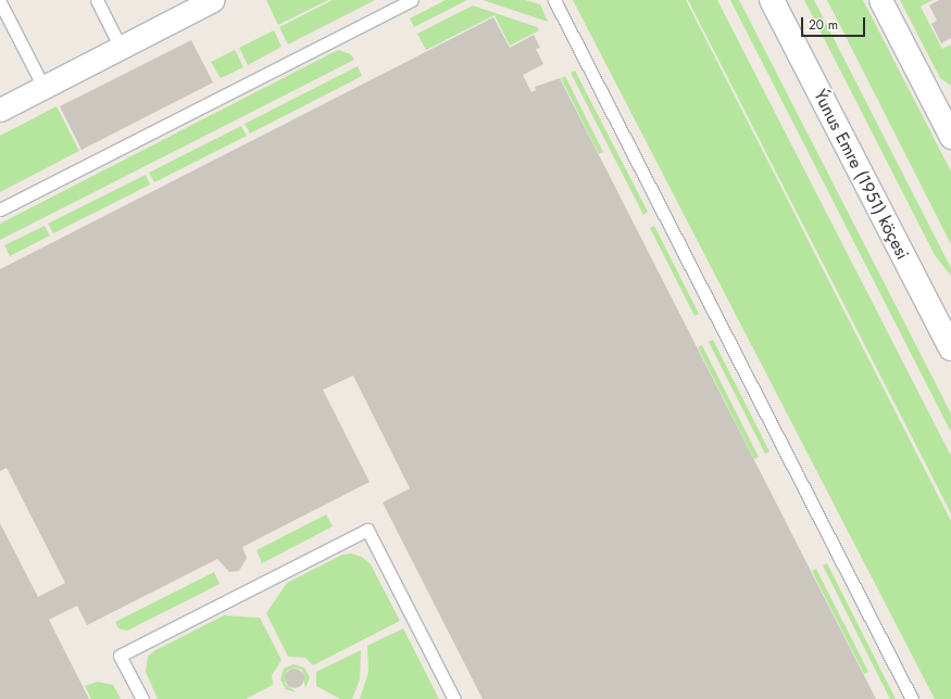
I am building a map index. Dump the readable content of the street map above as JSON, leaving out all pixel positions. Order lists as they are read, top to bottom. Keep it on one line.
{"streets":{"street":["Ýunus Emre (1951) köçesi"]},"scale_bar":"20 m"}
